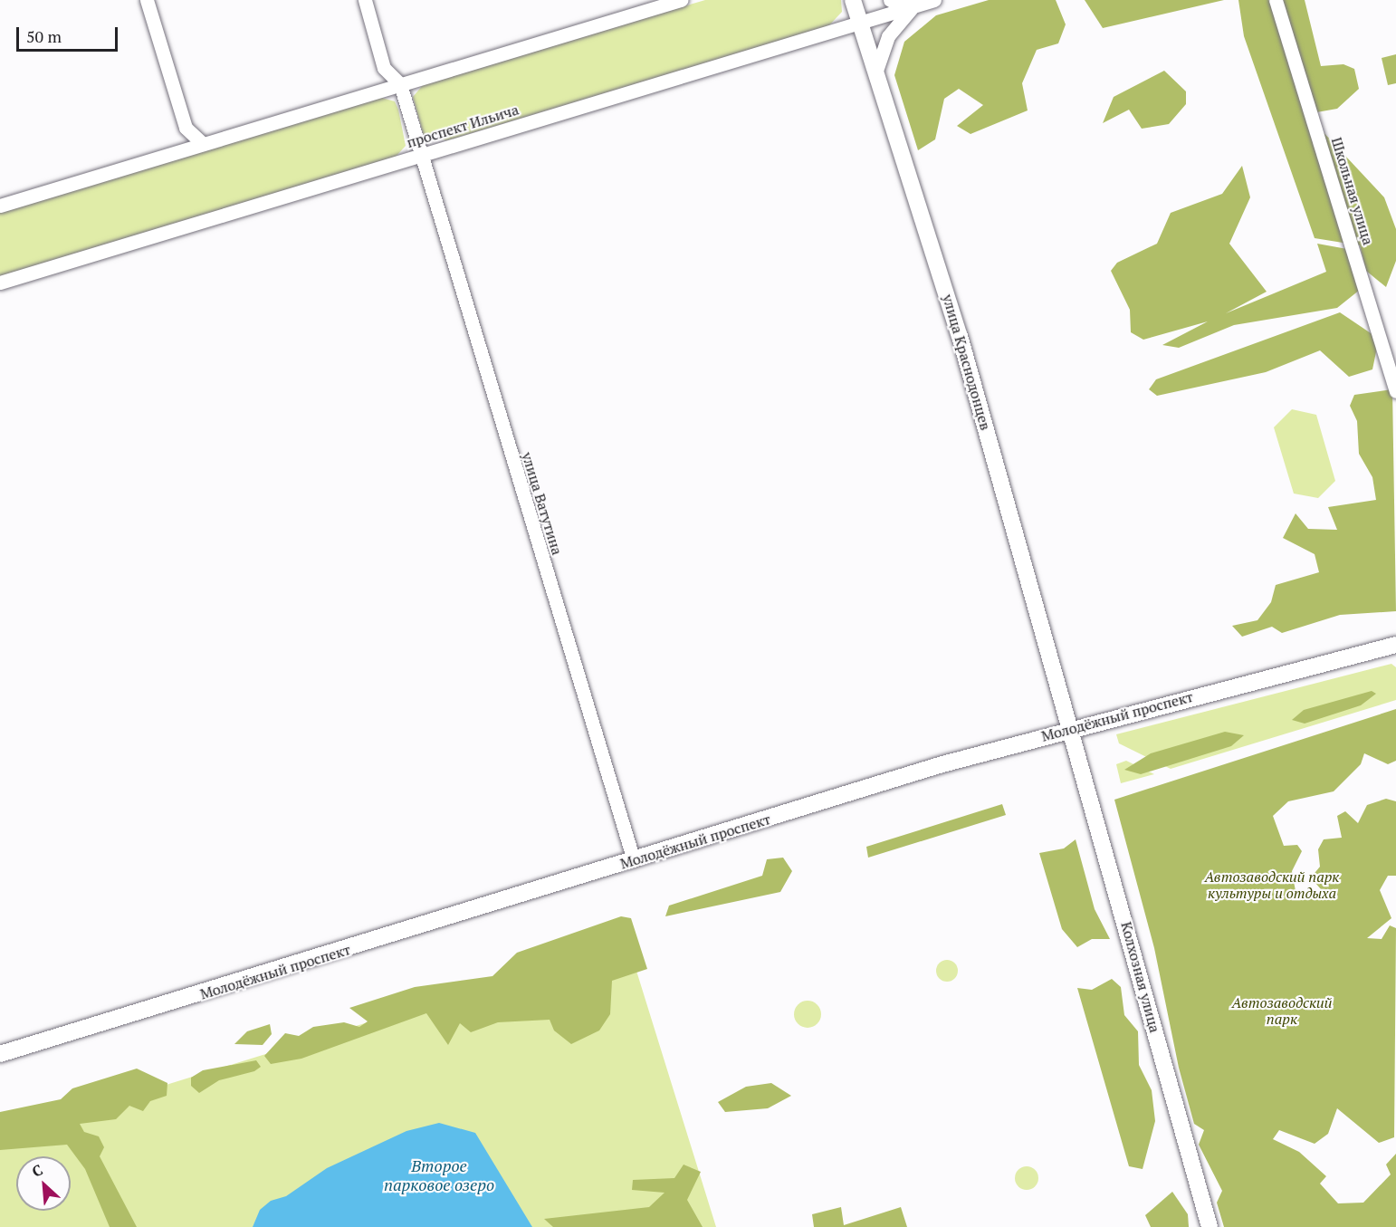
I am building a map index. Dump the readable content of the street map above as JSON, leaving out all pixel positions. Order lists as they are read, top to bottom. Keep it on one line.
{"streets":{"main road":["улица Краснодонцев","Молодёжный проспект","Колхозная улица"],"street":["проспект Ильича","Школьная улица","улица Ватутина"]},"crossings":[["проспект Ильича","улица Краснодонцев"],["проспект Ильича","улица Ватутина"],["улица Краснодонцев","Молодёжный проспект"],["улица Краснодонцев","Колхозная улица"],["улица Ватутина","Молодёжный проспект"],["Молодёжный проспект","Колхозная улица"]],"water":["Второе парковое озеро"],"parks":["Автозаводский парк культуры и отдыха","Автозаводский парк"],"scale_bar":"50 m","north":"top left"}
